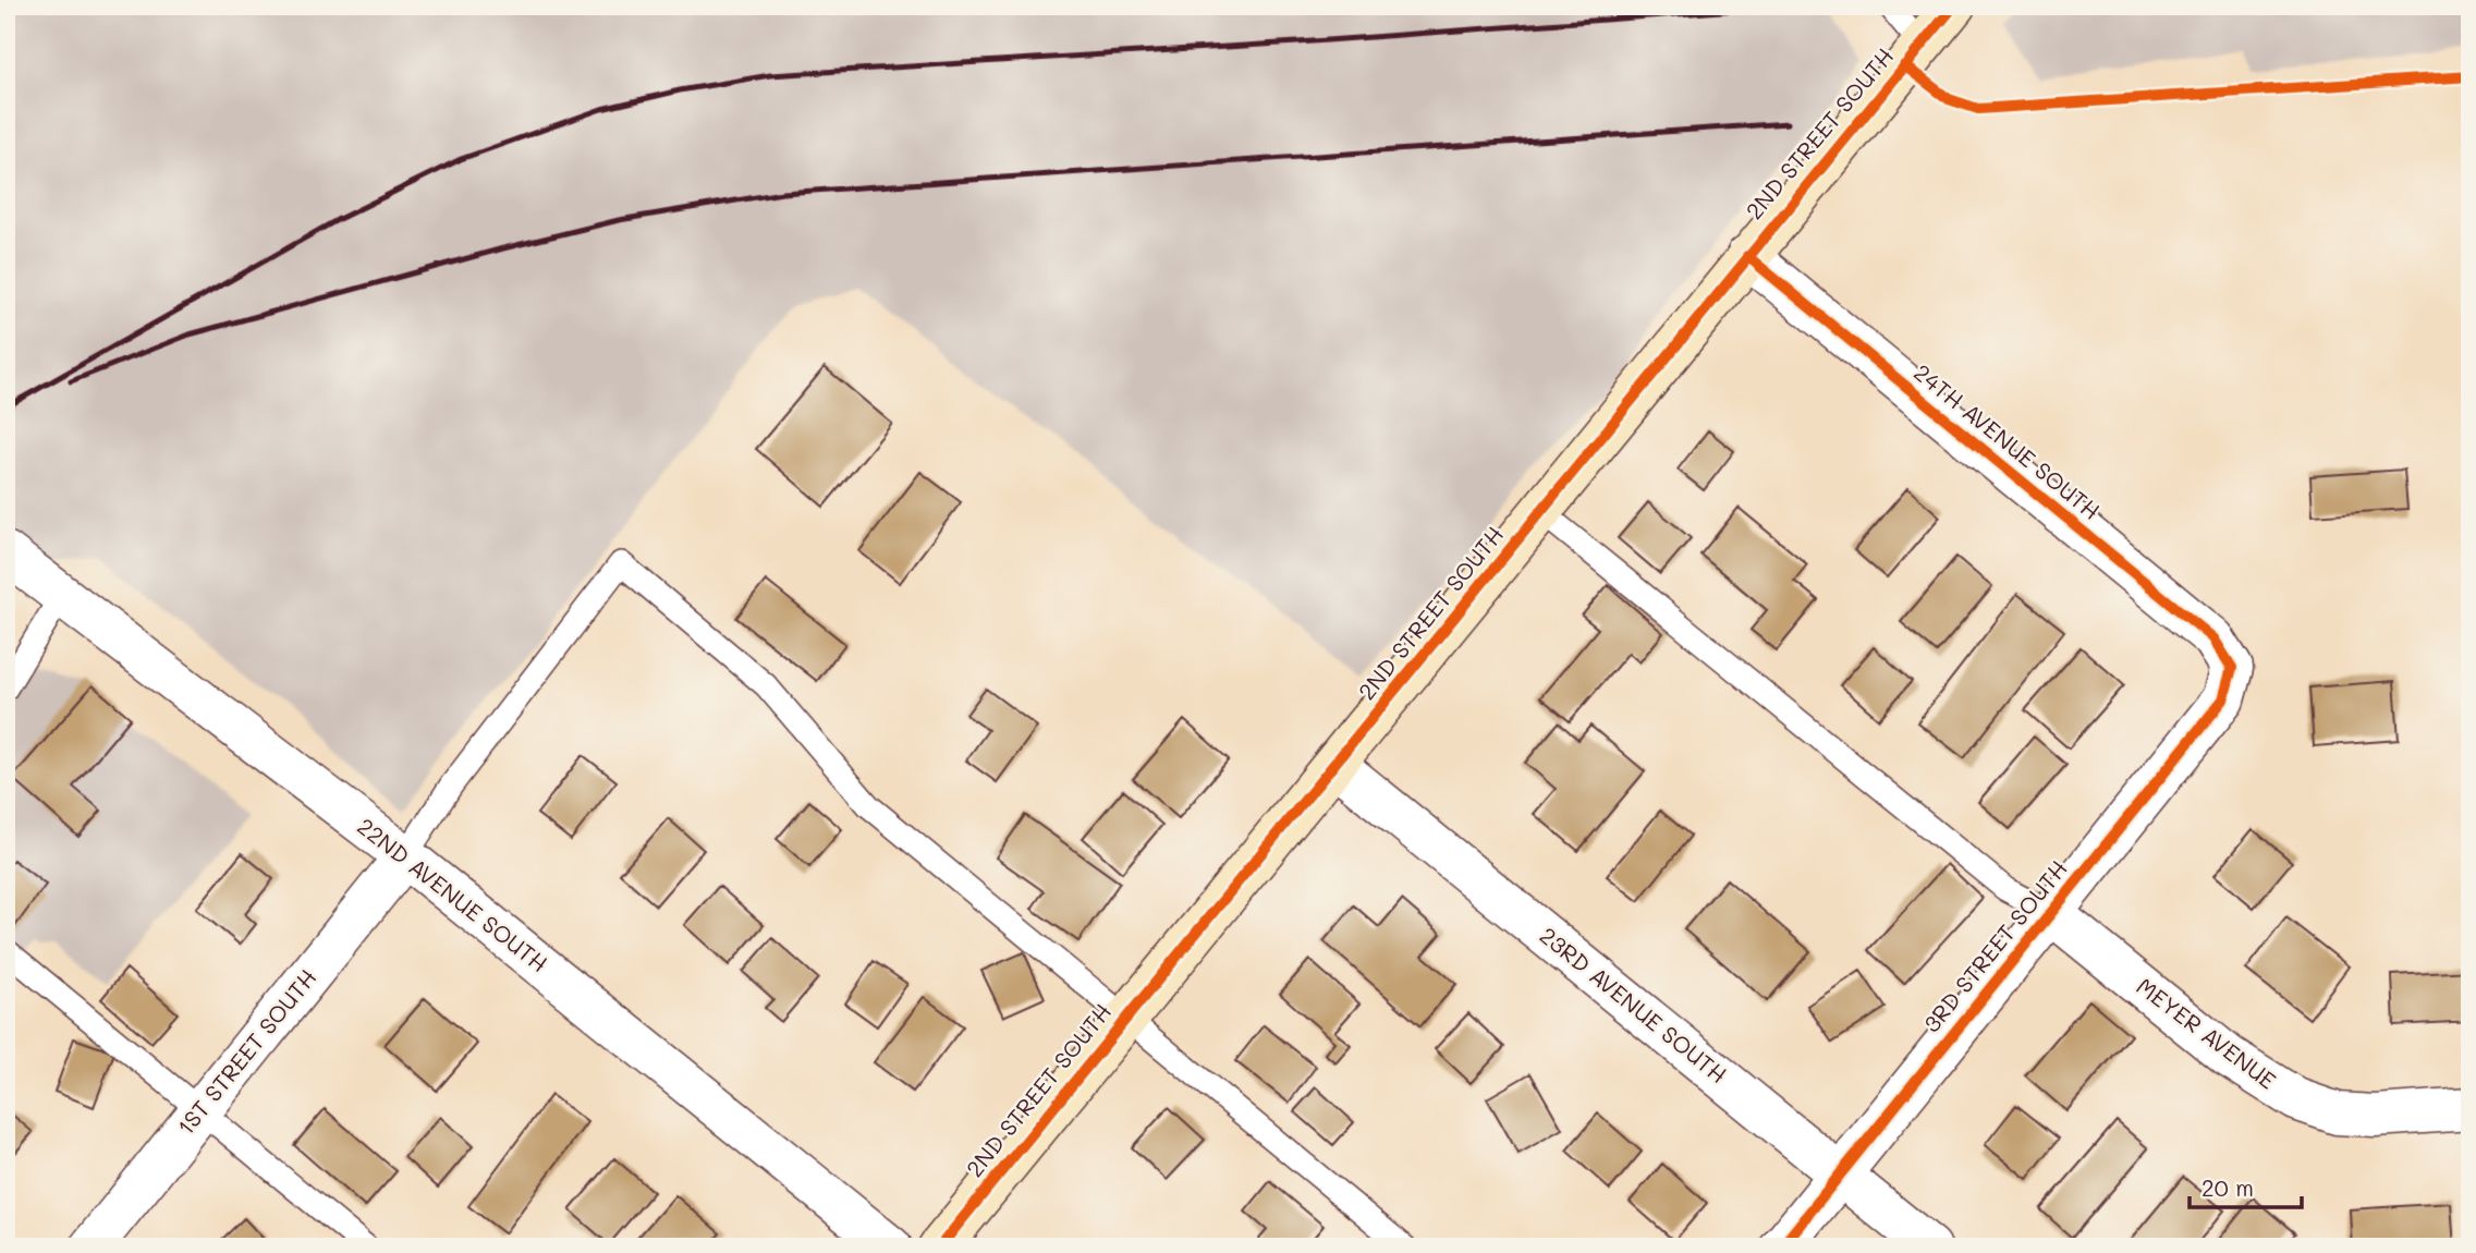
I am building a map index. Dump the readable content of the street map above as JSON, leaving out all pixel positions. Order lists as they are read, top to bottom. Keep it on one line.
{"streets":{"street":["2ND STREET SOUTH","24TH AVENUE SOUTH","22ND AVENUE SOUTH","3RD STREET SOUTH","23RD AVENUE SOUTH","MEYER AVENUE","1ST STREET SOUTH"]},"crossings":[["2ND STREET SOUTH","24TH AVENUE SOUTH"],["2ND STREET SOUTH","23RD AVENUE SOUTH"],["24TH AVENUE SOUTH","3RD STREET SOUTH"],["22ND AVENUE SOUTH","1ST STREET SOUTH"],["3RD STREET SOUTH","23RD AVENUE SOUTH"],["3RD STREET SOUTH","MEYER AVENUE"]],"scale_bar":"20 m"}
